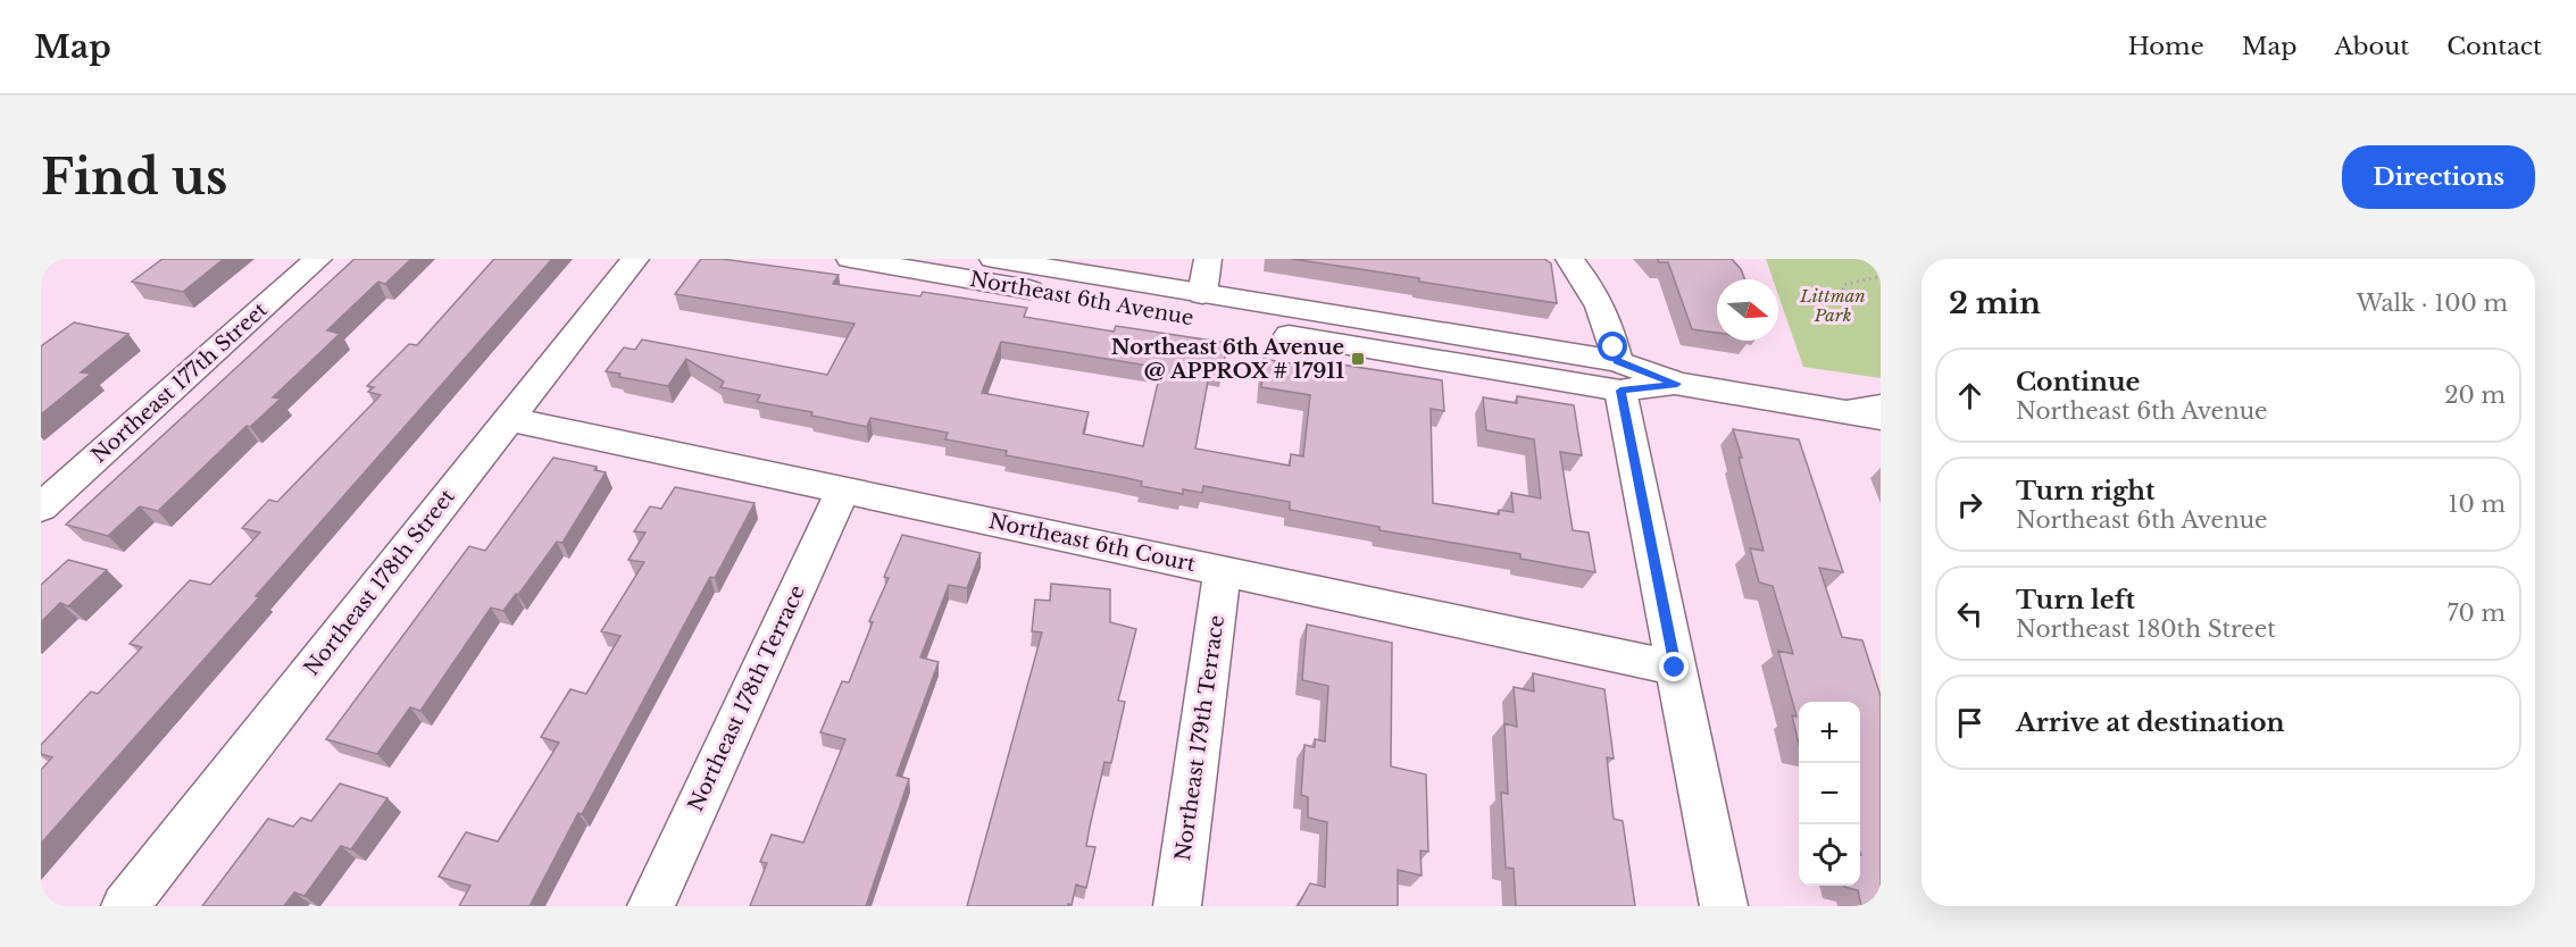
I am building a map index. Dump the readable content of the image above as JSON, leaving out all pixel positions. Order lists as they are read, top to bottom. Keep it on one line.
{"streets":{"street":["Northeast 6th Avenue","Northeast 177th Street","Northeast 6th Court","Northeast 178th Street","Northeast 178th Terrace","Northeast 179th Terrace"]},"crossings":[["Northeast 6th Court","Northeast 178th Street"],["Northeast 6th Court","Northeast 178th Terrace"],["Northeast 6th Court","Northeast 179th Terrace"]],"parks":["Littman Park"],"places":{"transit":["Northeast 6th Avenue @ APPROX # 17911"]},"north":"right","page":{"header":"Map","nav":["Home","Map","About","Contact"],"buttons":"Directions","title":"Find us","heading":["2 min","Walk · 100 m"],"list":[["Continue","Northeast 6th Avenue","20 m"],["Turn right","Northeast 6th Avenue","10 m"],["Turn left","Northeast 180th Street","70 m"],"Arrive at destination"],"map_buttons":["+","−"]}}
